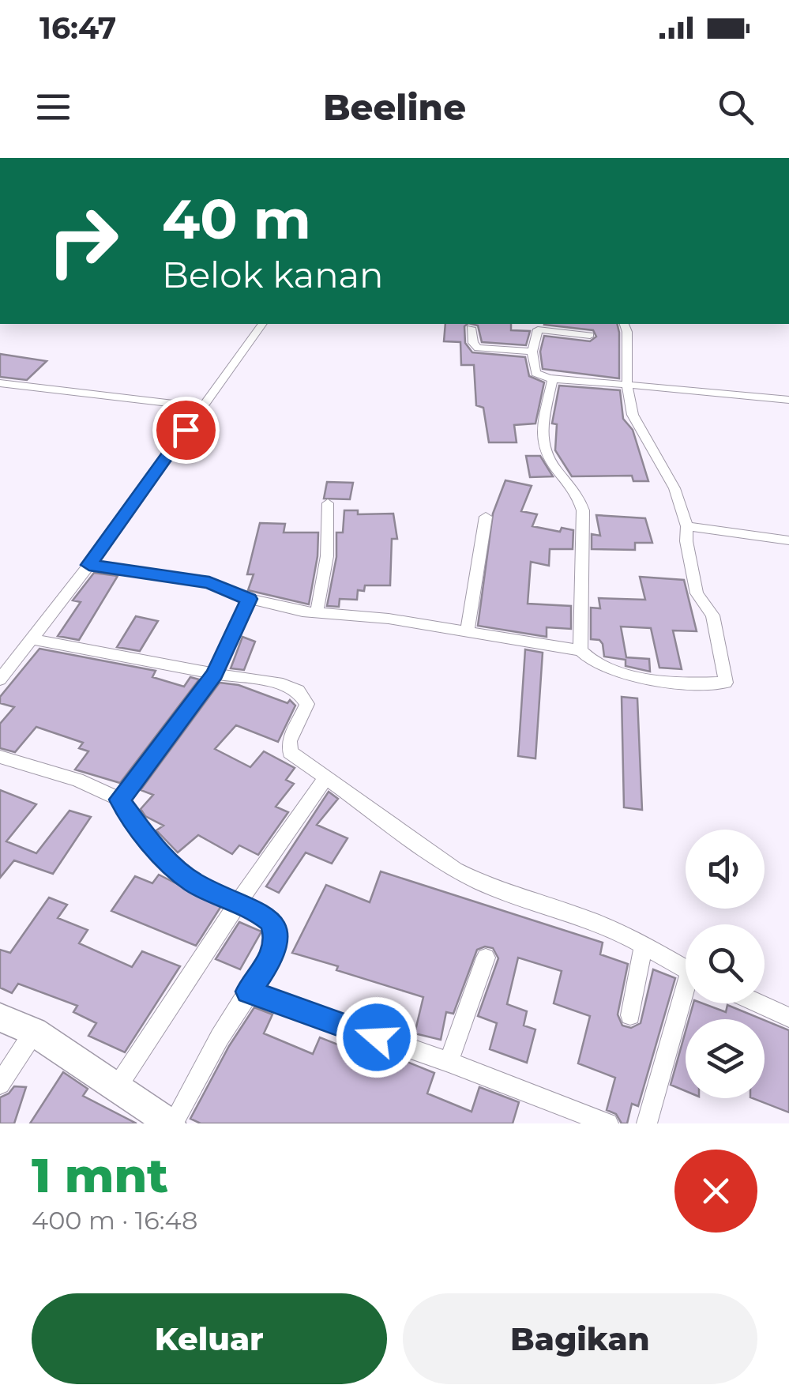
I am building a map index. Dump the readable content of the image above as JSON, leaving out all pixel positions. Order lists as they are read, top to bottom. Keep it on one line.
{"page":{"status":"16:47","header":"Beeline","turn":["40 m","Belok kanan"],"heading":["1 mnt","400 m · 16:48"],"buttons":["Keluar","Bagikan"]}}
